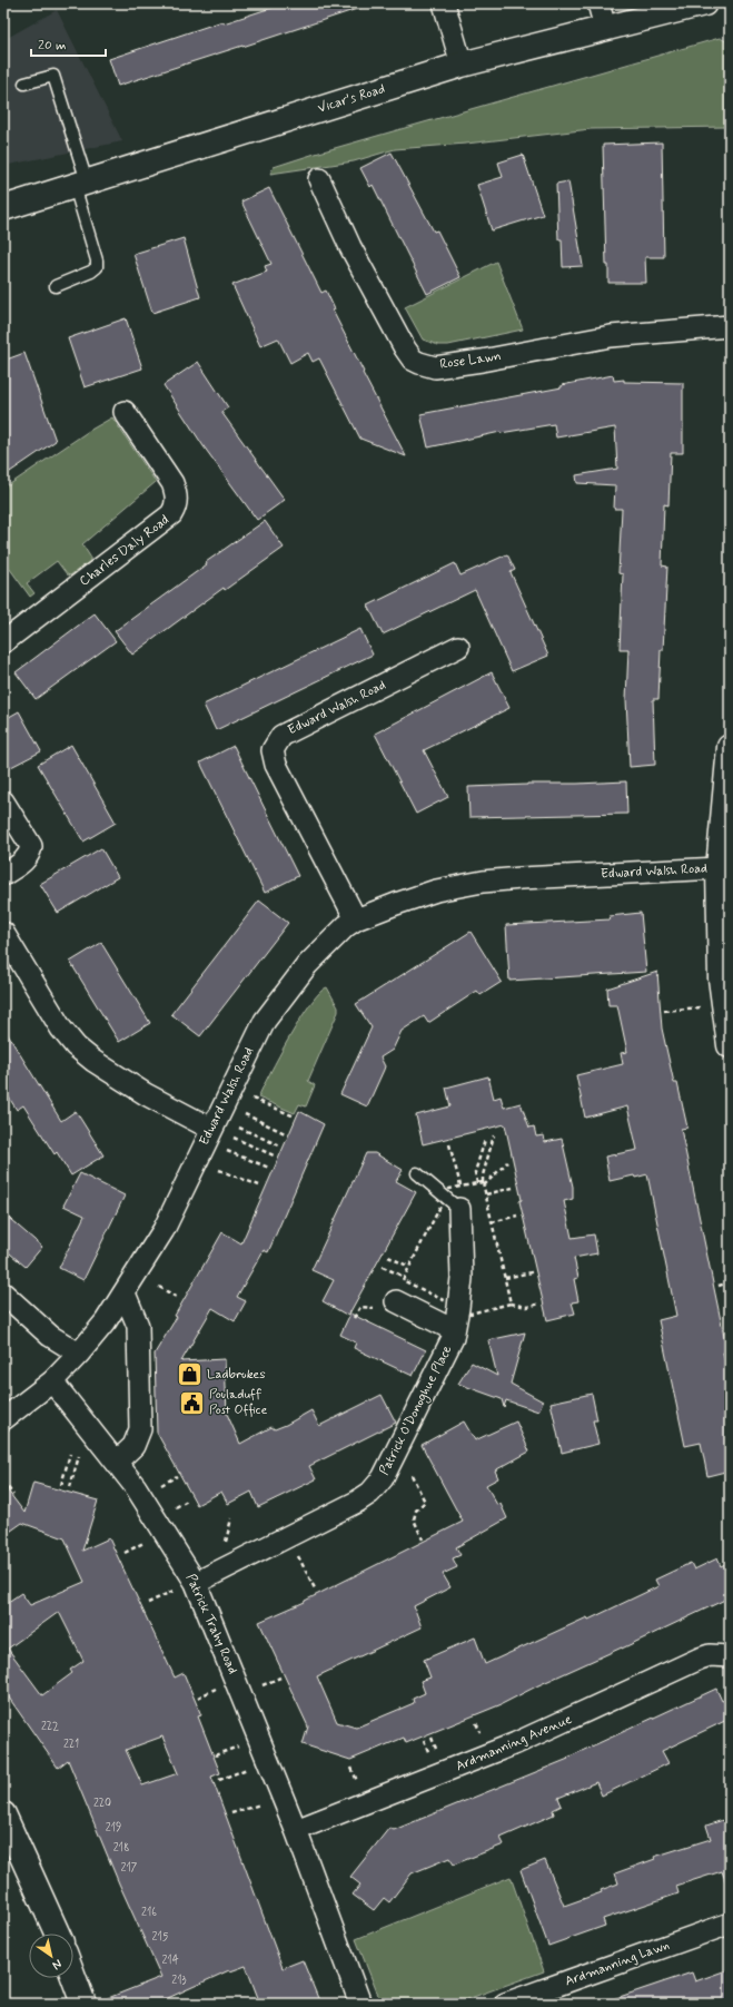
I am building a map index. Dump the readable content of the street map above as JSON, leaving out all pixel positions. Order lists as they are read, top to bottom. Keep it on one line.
{"streets":{"street":["Vicar's Road","Rose Lawn","Charles Daly Road","Edward Walsh Road","Patrick O'Donoghue Place","Patrick Trahy Road","Ardmanning Avenue","Ardmanning Lawn"]},"crossings":[["Edward Walsh Road","Patrick Trahy Road"],["Patrick O'Donoghue Place","Patrick Trahy Road"],["Patrick Trahy Road","Ardmanning Avenue"]],"places":{"shop":["Ladbrokes"],"public building":["Pouladuff Post Office"]},"house_numbers":["222","221","220","219","218","217","216","215","214","213"],"scale_bar":"20 m","north":"bottom right"}
